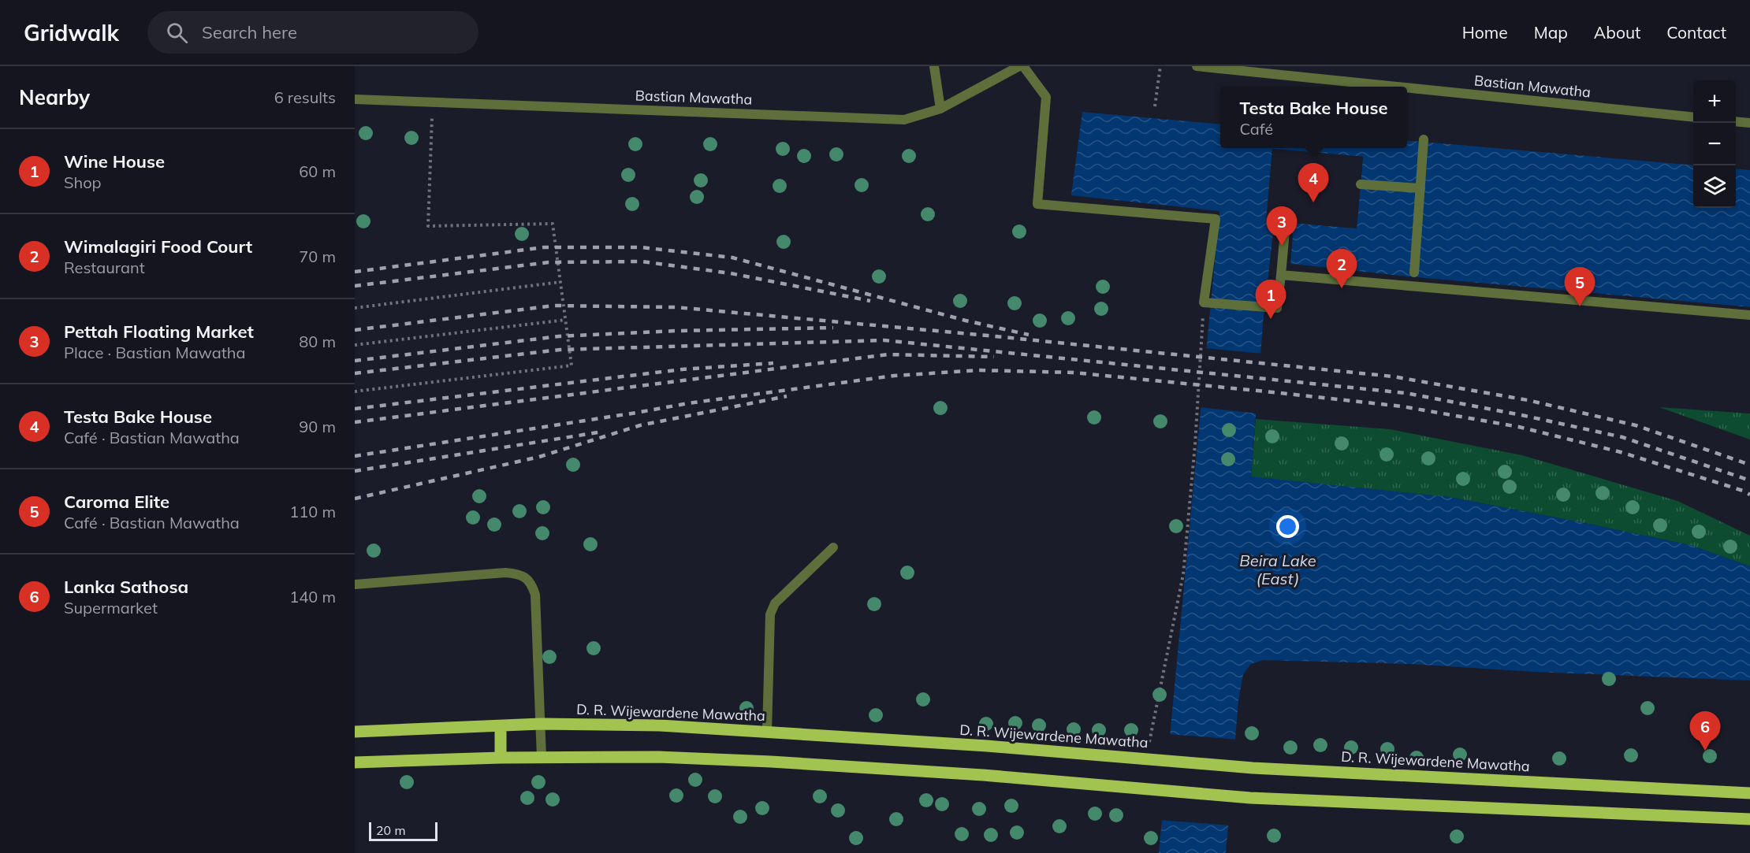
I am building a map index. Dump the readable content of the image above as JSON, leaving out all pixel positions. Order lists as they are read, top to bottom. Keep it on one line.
{"streets":{"main road":["D. R. Wijewardene Mawatha"],"street":["Bastian Mawatha"]},"water":["Beira Lake (East)"],"scale_bar":"20 m","page":{"header":"Gridwalk","search":"Search here","nav":["Home","Map","About","Contact"],"heading":["Nearby","6 results"],"map_buttons":["+","−"],"popup":["Testa Bake House","Café"],"list":[{"mark":"1","name":"Wine House","note":"Shop","value":"60 m"},{"mark":"2","name":"Wimalagiri Food Court","note":"Restaurant","value":"70 m"},{"mark":"3","name":"Pettah Floating Market","note":"Place · Bastian Mawatha","value":"80 m"},{"mark":"4","name":"Testa Bake House","note":"Café · Bastian Mawatha","value":"90 m"},{"mark":"5","name":"Caroma Elite","note":"Café · Bastian Mawatha","value":"110 m"},{"mark":"6","name":"Lanka Sathosa","note":"Supermarket","value":"140 m"}],"pins":["4","3","2","5","1","6"],"scale":"20 m"}}
